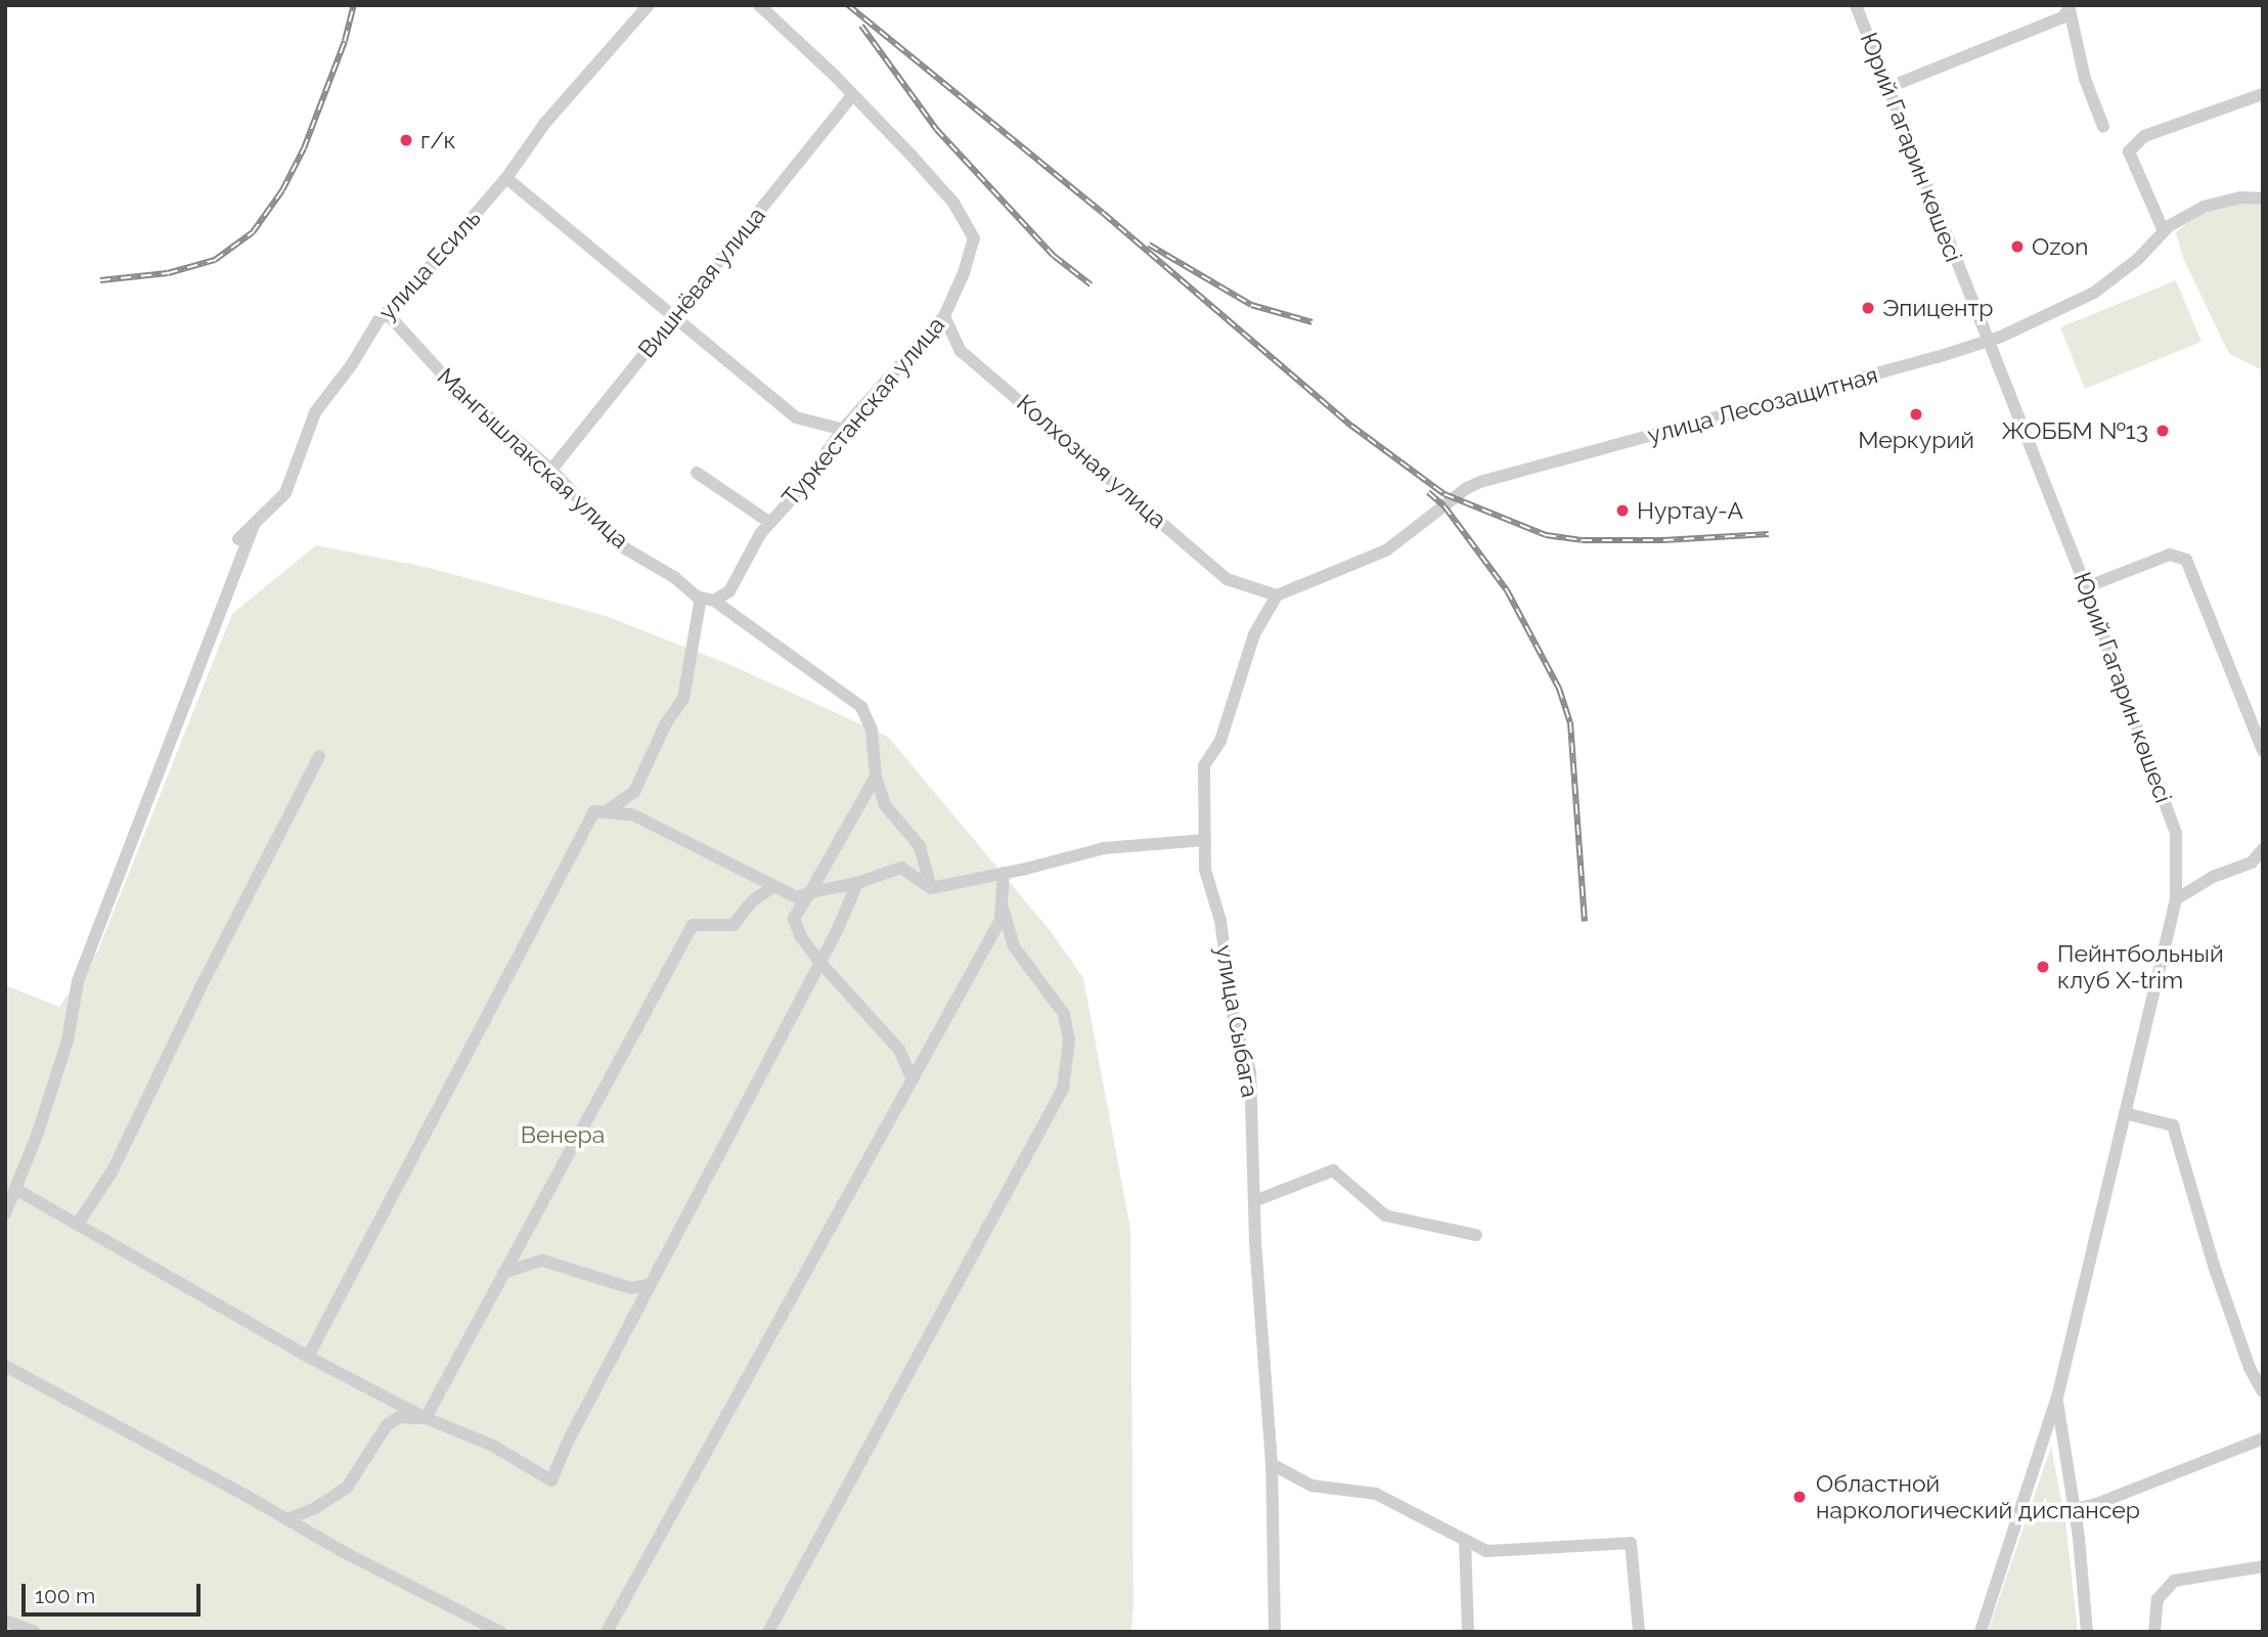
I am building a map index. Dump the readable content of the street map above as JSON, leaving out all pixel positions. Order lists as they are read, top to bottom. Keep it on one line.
{"streets":{"street":["Юрий Гагарин көшесі","улица Есиль","Вишнёвая улица","улица Лесозащитная","Туркестанская улица","Мангышлакская улица","Колхозная улица","улица Сыбага"]},"crossings":[["Юрий Гагарин көшесі","улица Лесозащитная"],["улица Есиль","Мангышлакская улица"],["Вишнёвая улица","Туркестанская улица"],["Вишнёвая улица","Мангышлакская улица"],["улица Лесозащитная","Колхозная улица"],["улица Лесозащитная","улица Сыбага"],["Туркестанская улица","Мангышлакская улица"],["Туркестанская улица","Колхозная улица"],["Колхозная улица","улица Сыбага"]],"parks":["Венера"],"places":["г/к","Ozon","Эпицентр","Меркурий","ЖОББМ №13","Нуртау-А","Пейнтбольный клуб X-trim","Областной наркологический диспансер"],"scale_bar":"100 m"}
